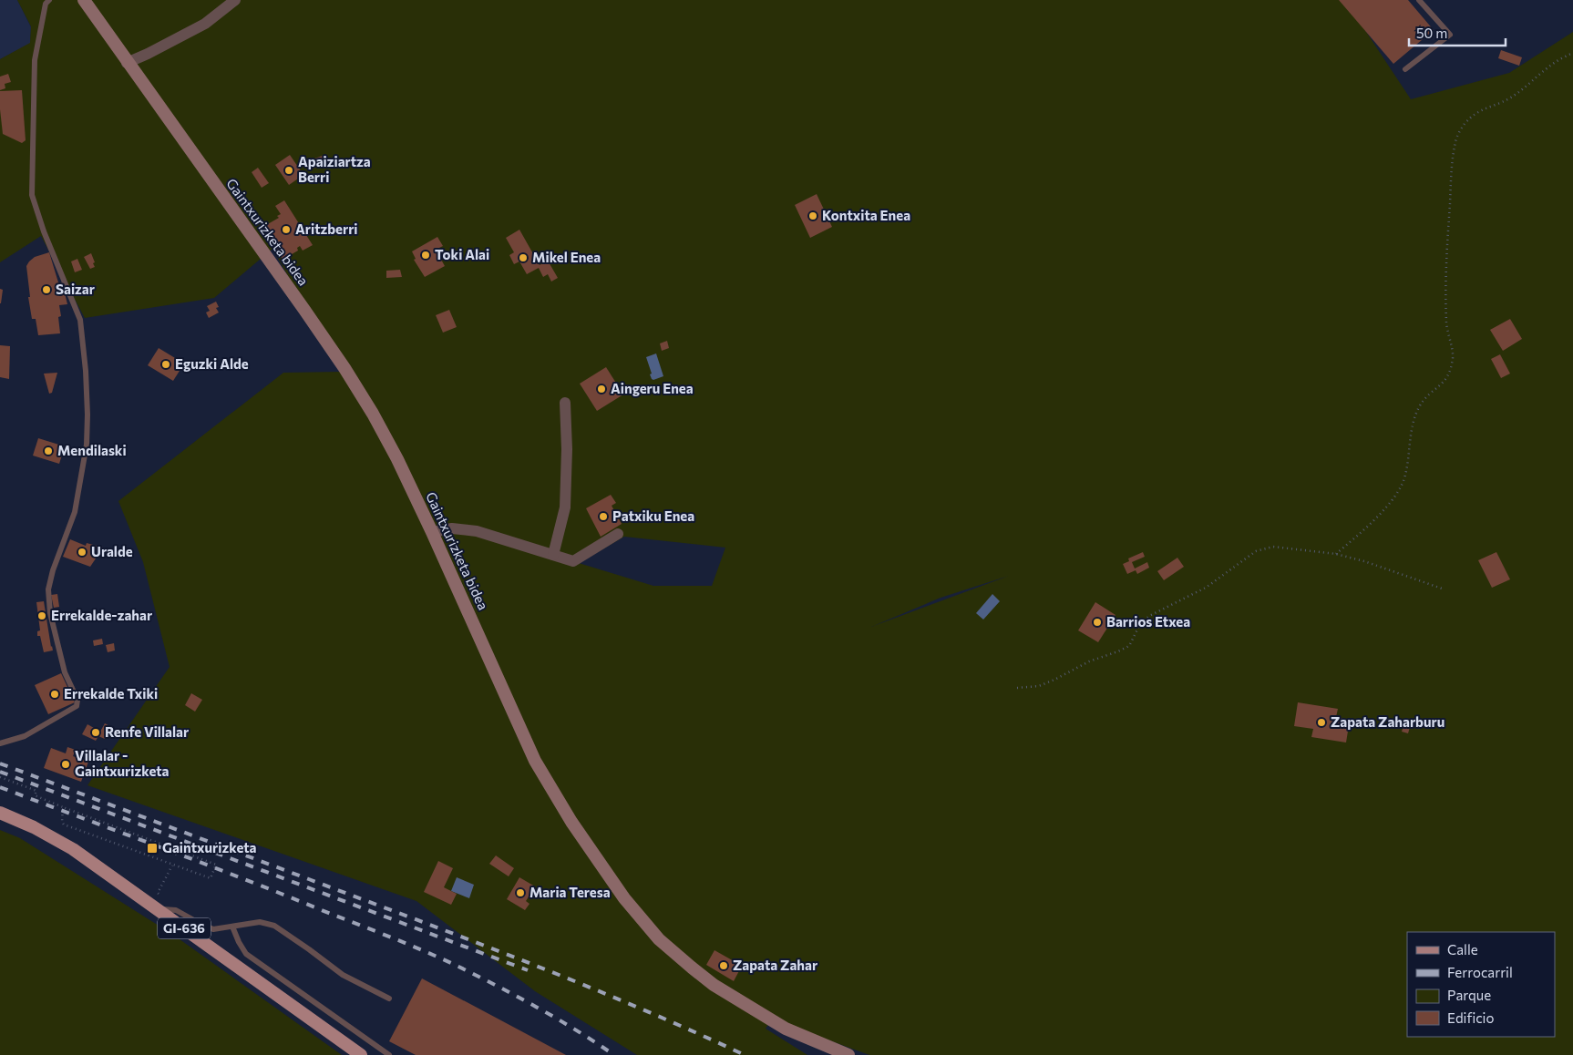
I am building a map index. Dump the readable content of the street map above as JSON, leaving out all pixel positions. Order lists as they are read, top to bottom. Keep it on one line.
{"streets":{"main road":["Gaintxurizketa bidea","GI-636"]},"places":{"other":["Apaiziartza Berri","Kontxita Enea","Aritzberri","Toki Alai","Mikel Enea","Saizar","Eguzki Alde","Aingeru Enea","Mendilaski","Patxiku Enea","Uralde","Errekalde-zahar","Barrios Etxea","Errekalde Txiki","Zapata Zaharburu","Renfe Villalar","Villalar - Gaintxurizketa","Maria Teresa","Zapata Zahar"],"transit":["Gaintxurizketa"]},"legend":["Calle","Ferrocarril","Parque","Edificio"],"scale_bar":"50 m"}
